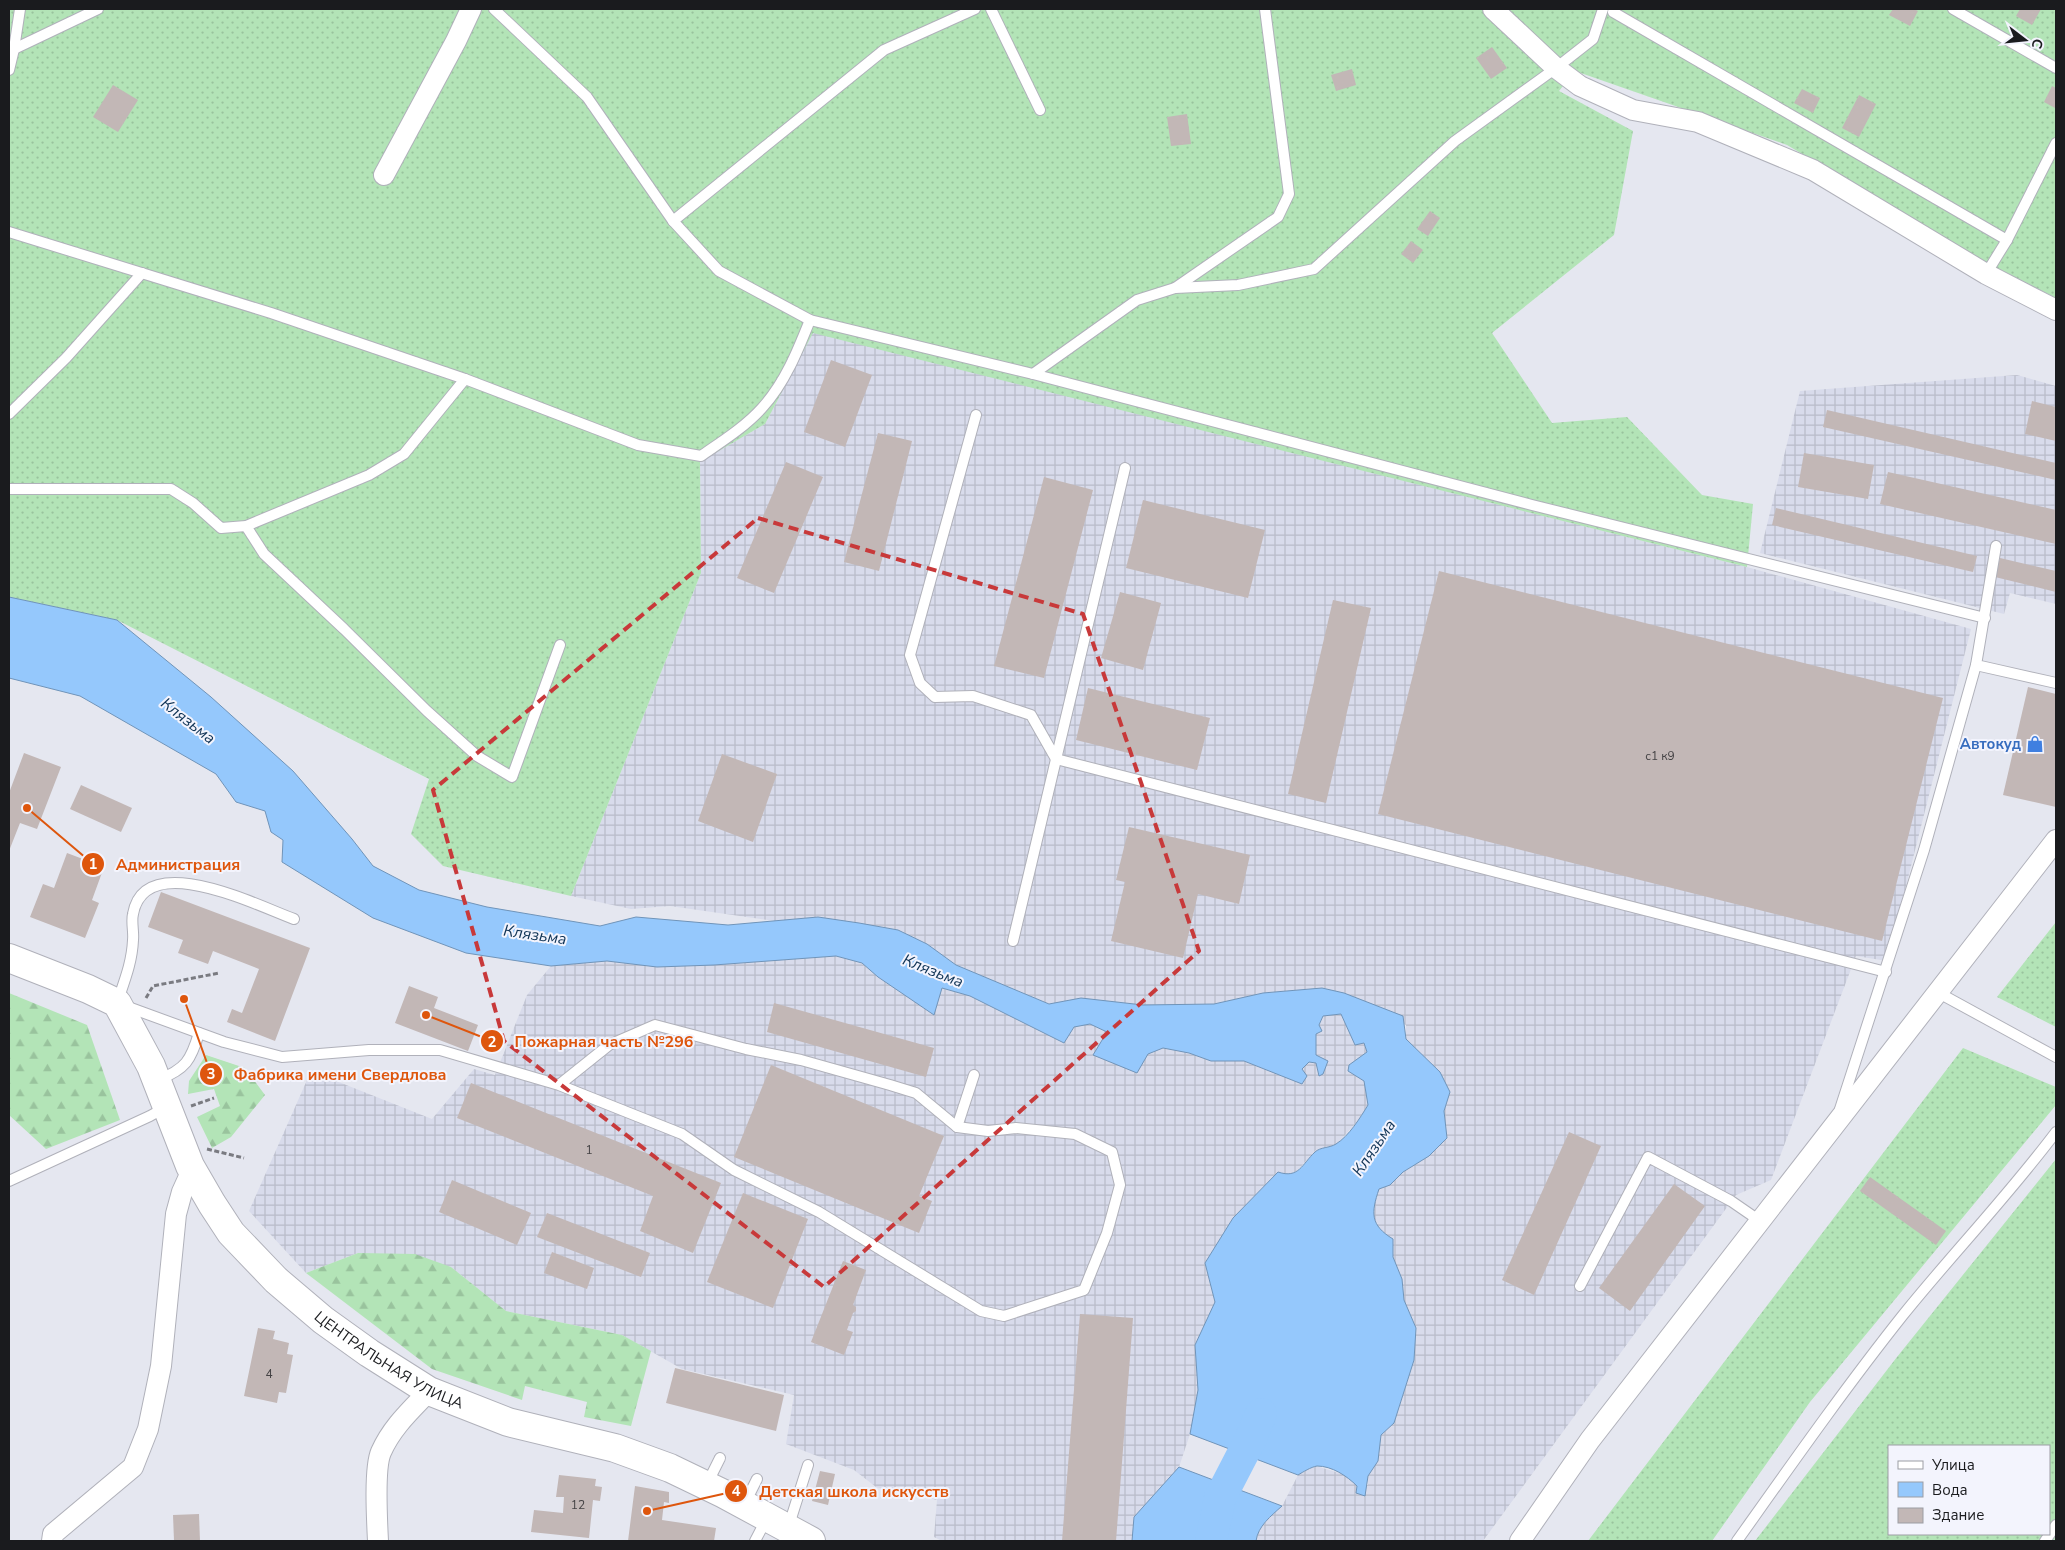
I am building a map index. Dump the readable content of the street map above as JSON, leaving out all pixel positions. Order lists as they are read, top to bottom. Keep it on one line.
{"streets":{"street":["ЦЕНТРАЛЬНАЯ УЛИЦА"]},"water":["Клязьма"],"places":{"shop":["Автокуд"],"other":["Администрация","Фабрика имени Свердлова","Пожарная часть №296","Детская школа искусств"]},"house_numbers":["с1 к9","1","4","12"],"legend":["Улица","Вода","Здание"],"north":"right"}
